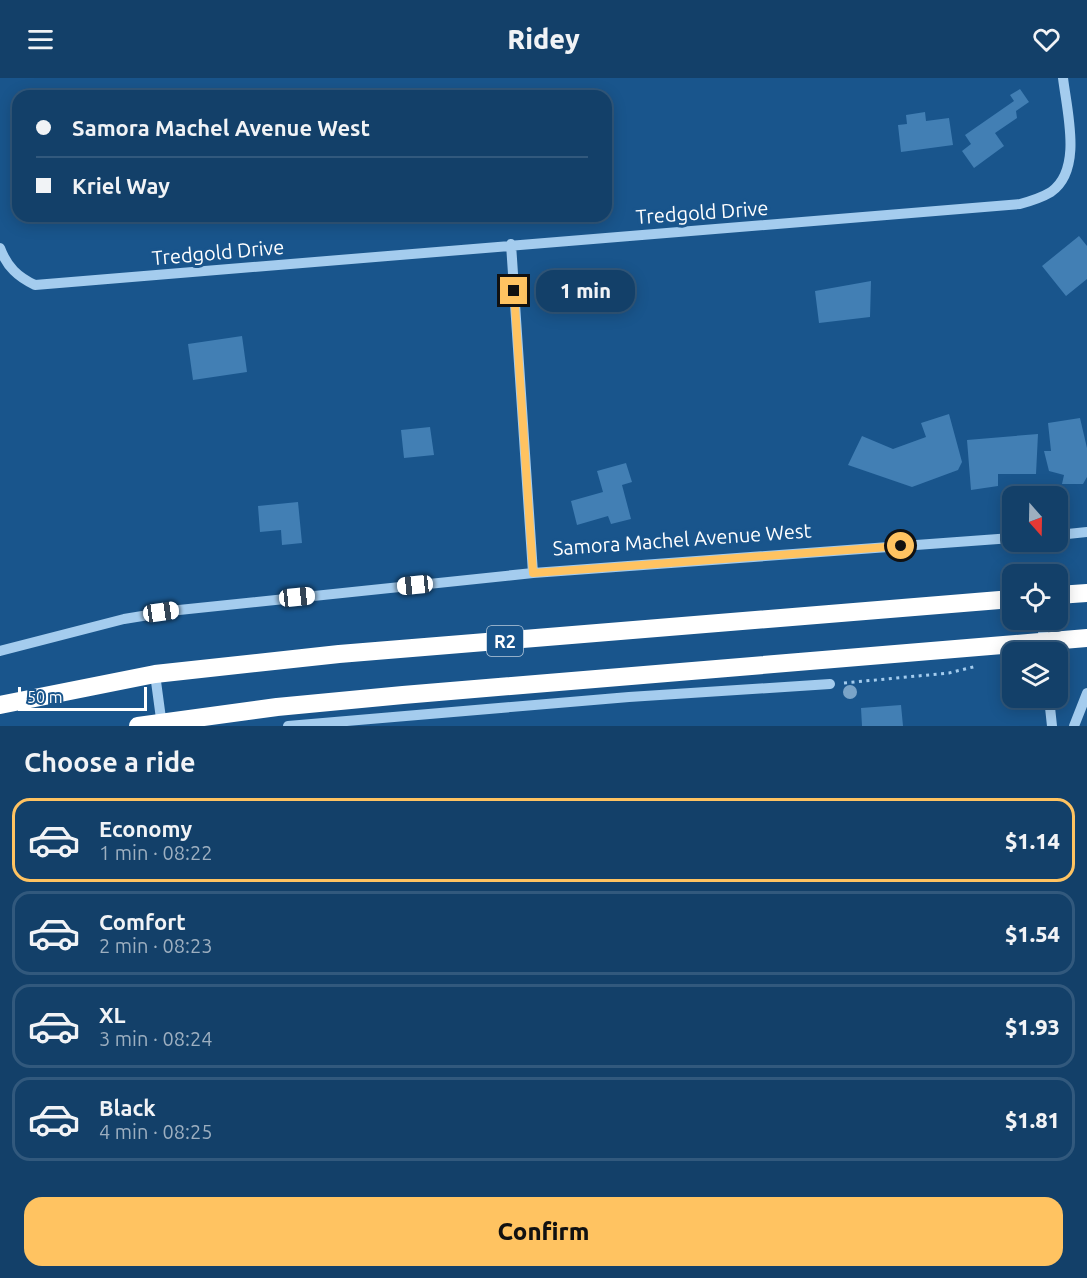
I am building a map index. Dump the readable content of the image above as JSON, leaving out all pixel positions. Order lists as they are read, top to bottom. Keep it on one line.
{"streets":{"highway":["R2"],"street":["Tredgold Drive","Samora Machel Avenue West"]},"scale_bar":"50 m","north":"bottom","page":{"header":"Ridey","banner":["Samora Machel Avenue West","Kriel Way"],"bubble":"1 min","scale":"50 m","heading":"Choose a ride","list":[{"name":"Economy","note":"1 min · 08:22","value":"$1.14"},{"name":"Comfort","note":"2 min · 08:23","value":"$1.54"},{"name":"XL","note":"3 min · 08:24","value":"$1.93"},{"name":"Black","note":"4 min · 08:25","value":"$1.81"}],"buttons":"Confirm"}}
